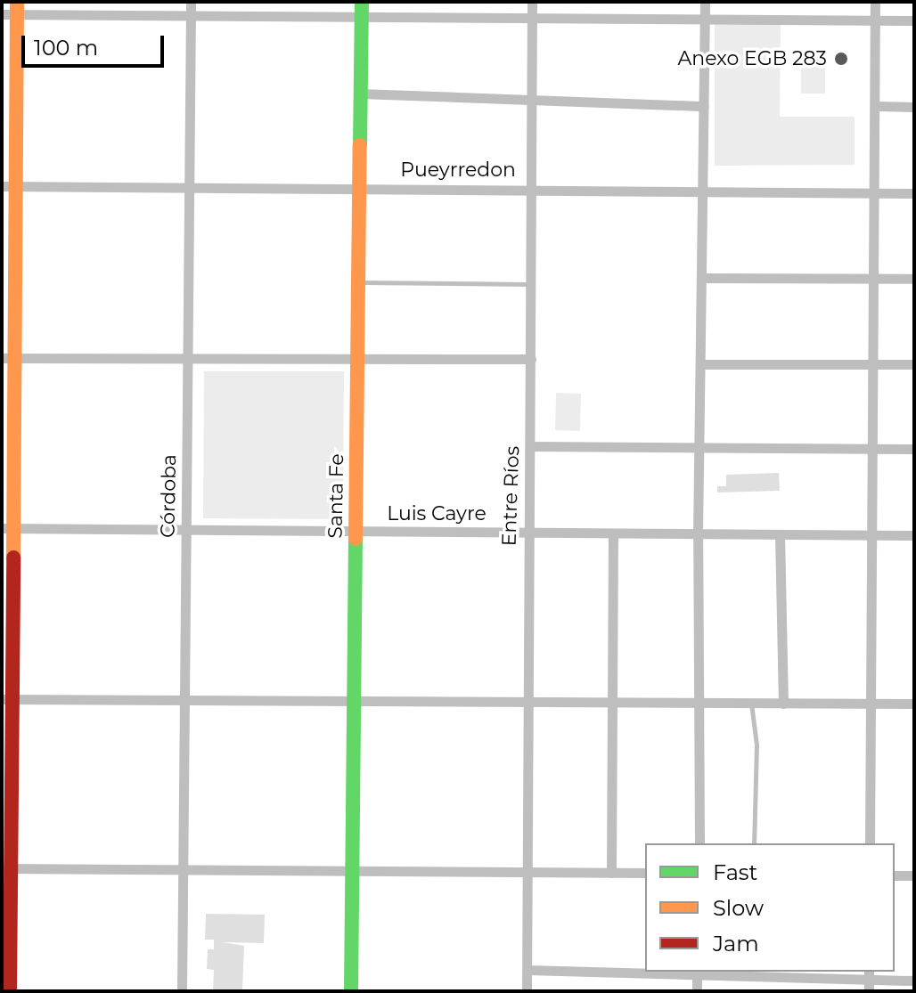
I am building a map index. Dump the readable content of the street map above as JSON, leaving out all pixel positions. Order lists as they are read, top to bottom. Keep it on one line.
{"streets":{"street":["Pueyrredon","Córdoba","Santa Fe","Entre Ríos","Luis Cayre"]},"crossings":[["Pueyrredon","Córdoba"],["Pueyrredon","Santa Fe"],["Pueyrredon","Entre Ríos"],["Córdoba","Luis Cayre"],["Santa Fe","Luis Cayre"],["Entre Ríos","Luis Cayre"]],"places":["Anexo EGB 283"],"legend":["Fast","Slow","Jam"],"scale_bar":"100 m"}
